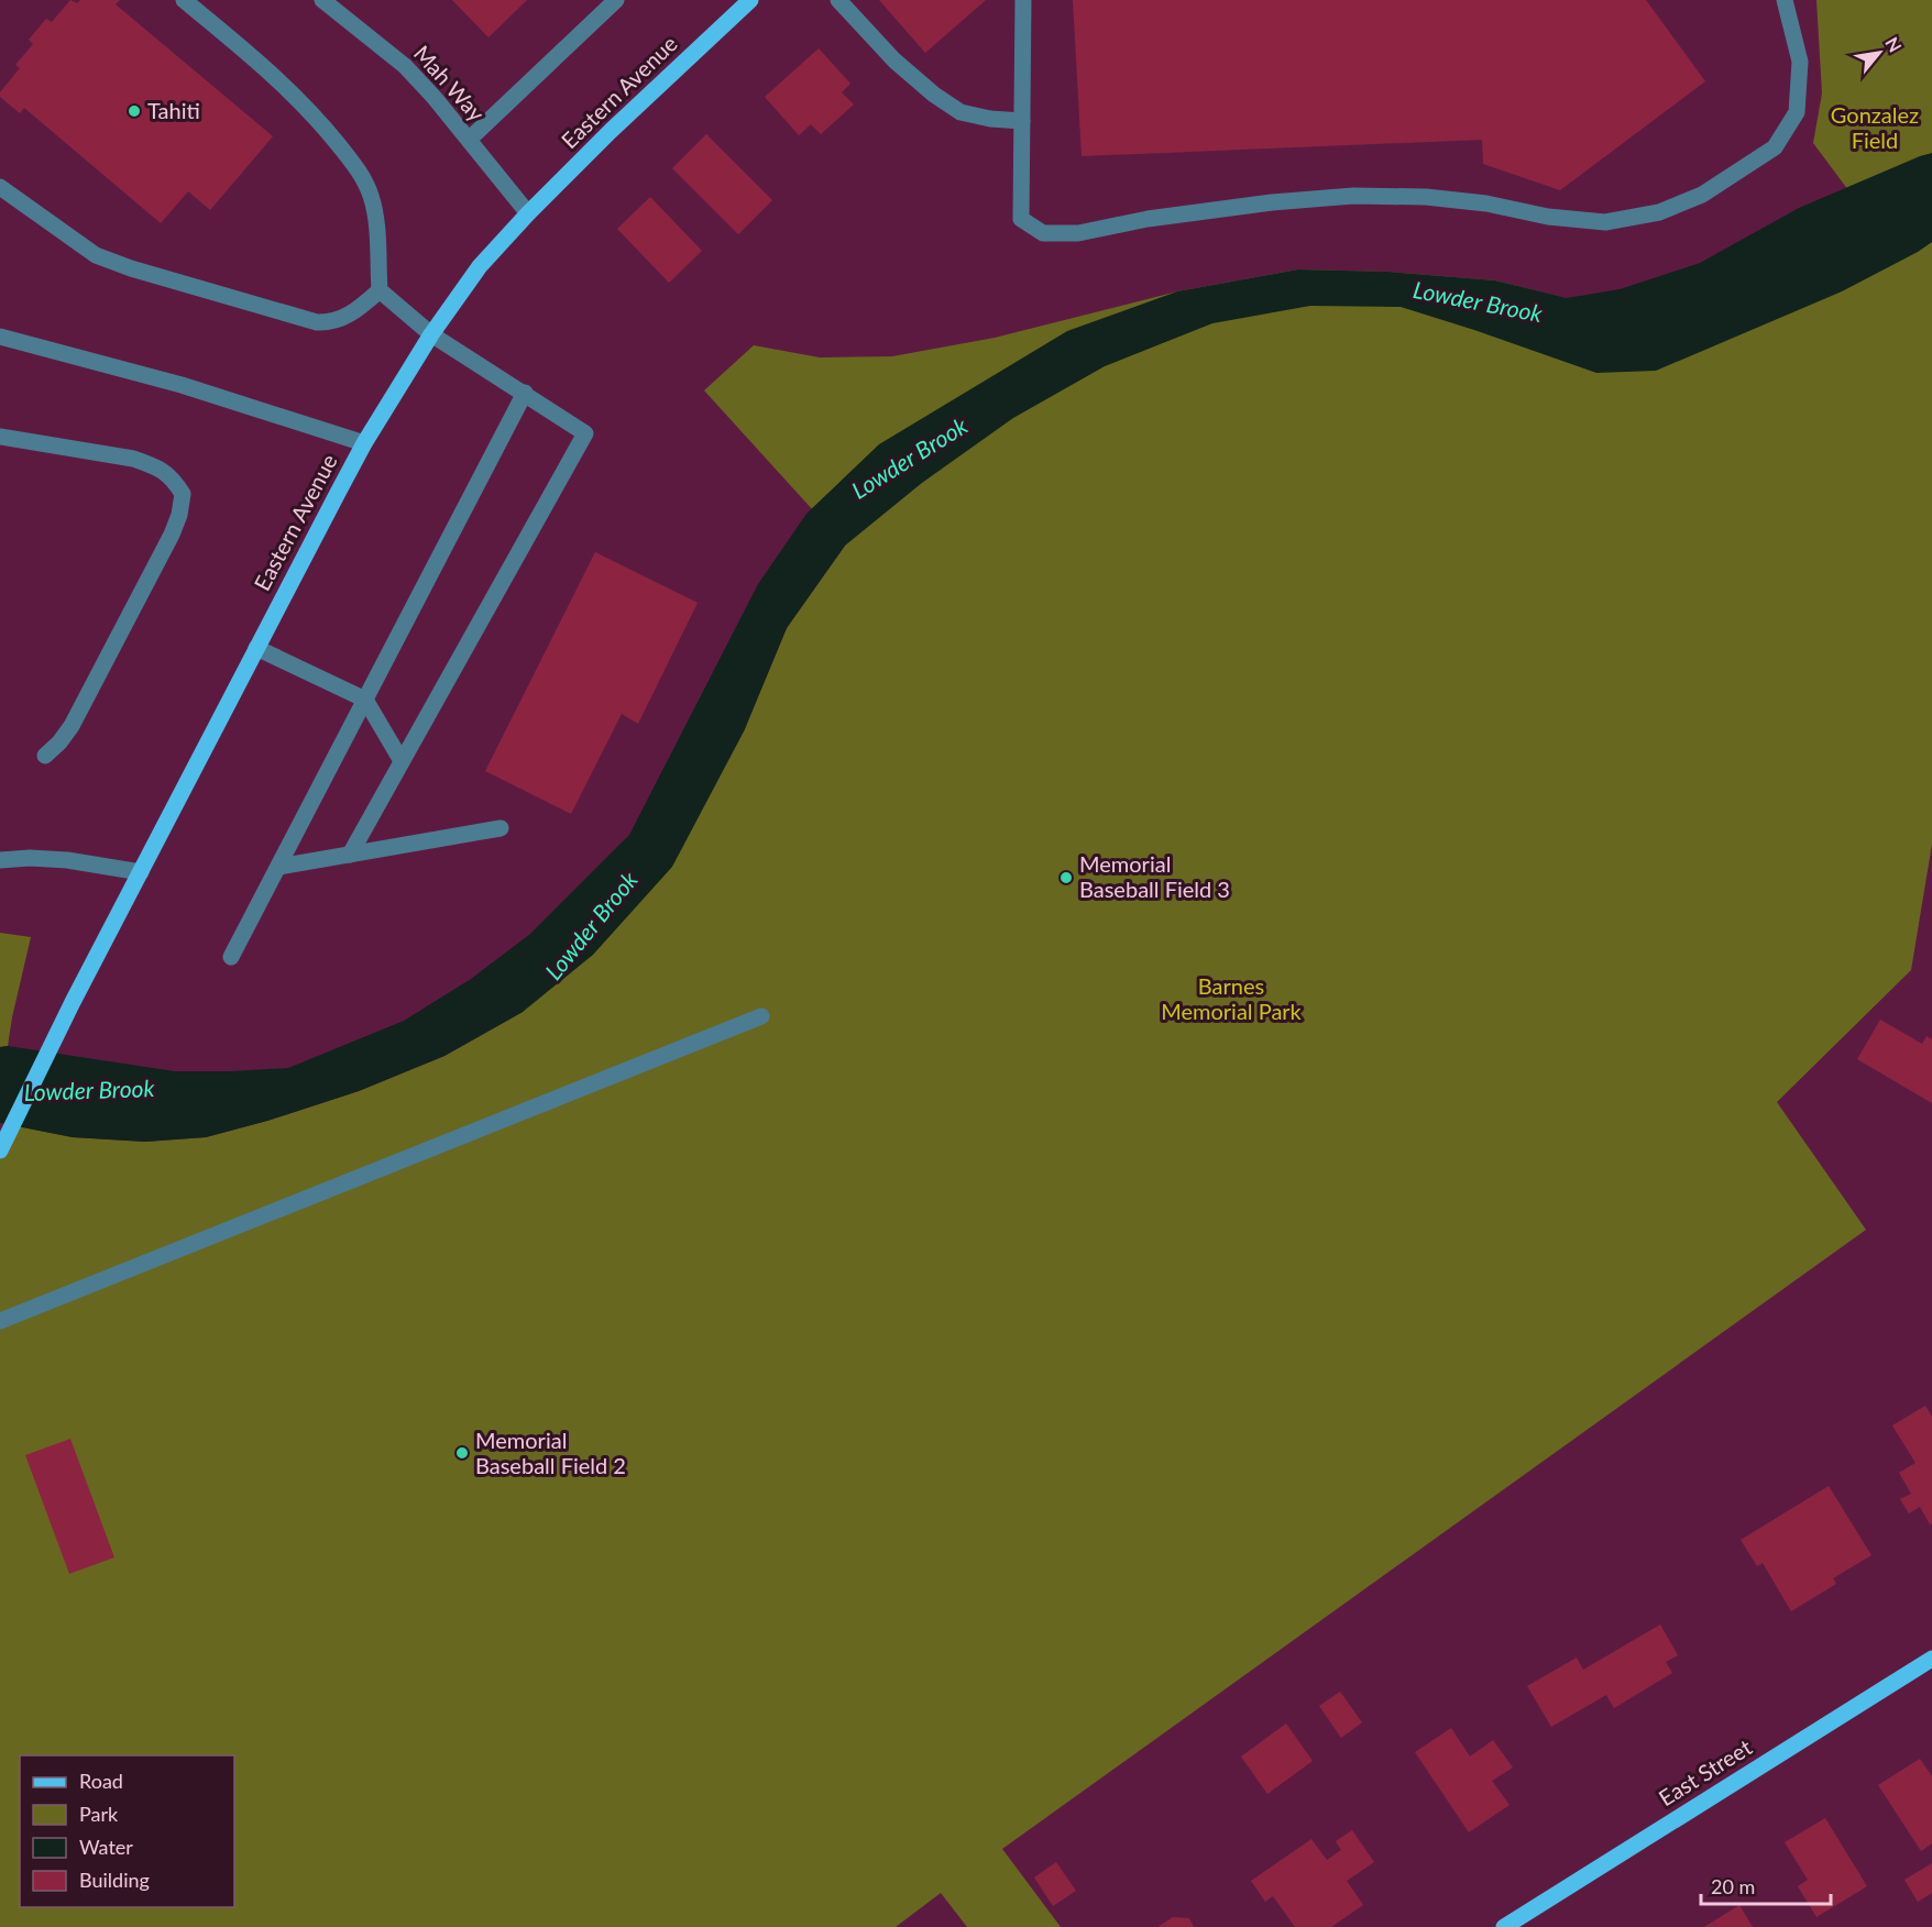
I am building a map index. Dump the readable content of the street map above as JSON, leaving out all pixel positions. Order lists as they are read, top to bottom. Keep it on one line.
{"streets":{"main road":["Eastern Avenue","East Street"],"street":["Mah Way"]},"crossings":[["Mah Way","Eastern Avenue"]],"water":["Lowder Brook"],"parks":["Gonzalez Field","Barnes Memorial Park"],"places":["Tahiti","Memorial Baseball Field 3","Memorial Baseball Field 2"],"legend":["Road","Park","Water","Building"],"scale_bar":"20 m","north":"top right"}
